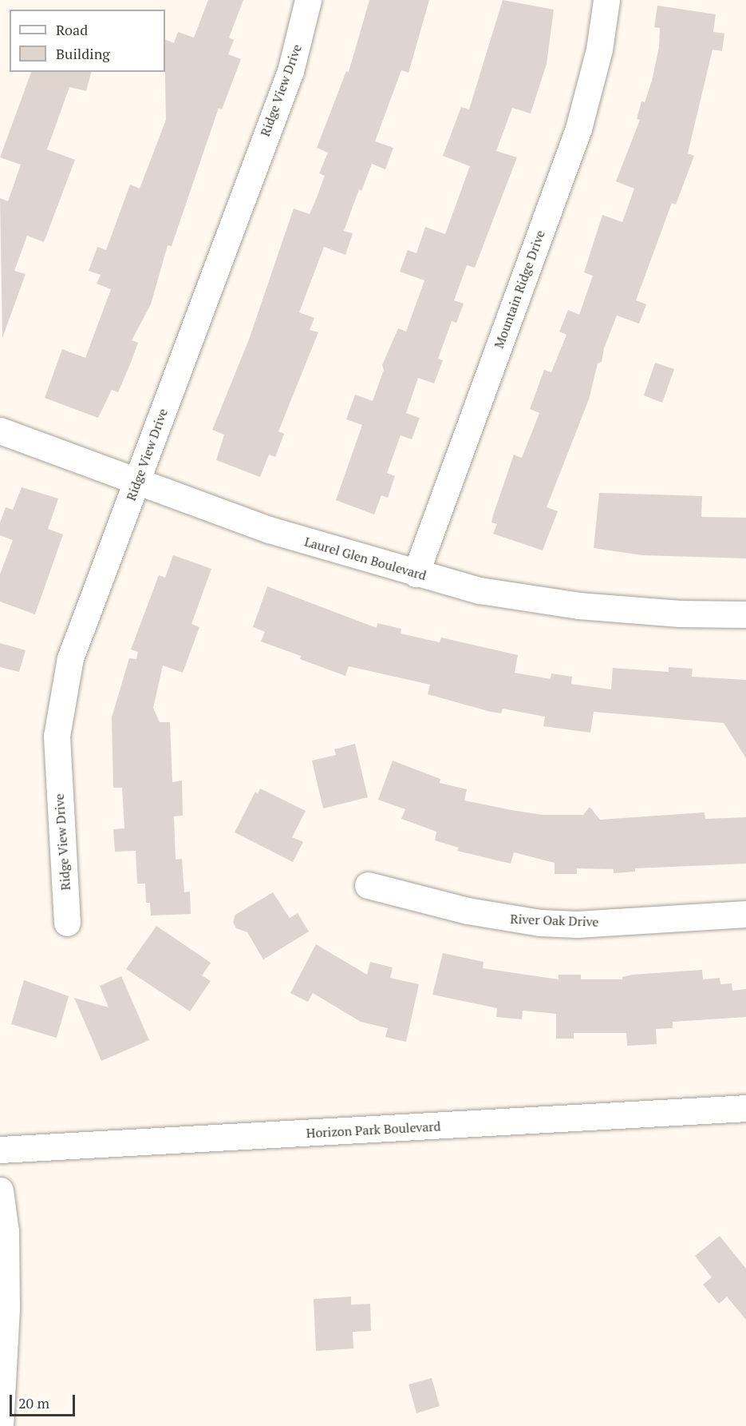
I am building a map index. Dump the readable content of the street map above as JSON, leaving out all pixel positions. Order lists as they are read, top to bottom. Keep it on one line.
{"streets":{"street":["Ridge View Drive","Mountain Ridge Drive","Laurel Glen Boulevard","River Oak Drive","Horizon Park Boulevard"]},"crossings":[["Ridge View Drive","Laurel Glen Boulevard"],["Mountain Ridge Drive","Laurel Glen Boulevard"]],"legend":["Road","Building"],"scale_bar":"20 m"}
